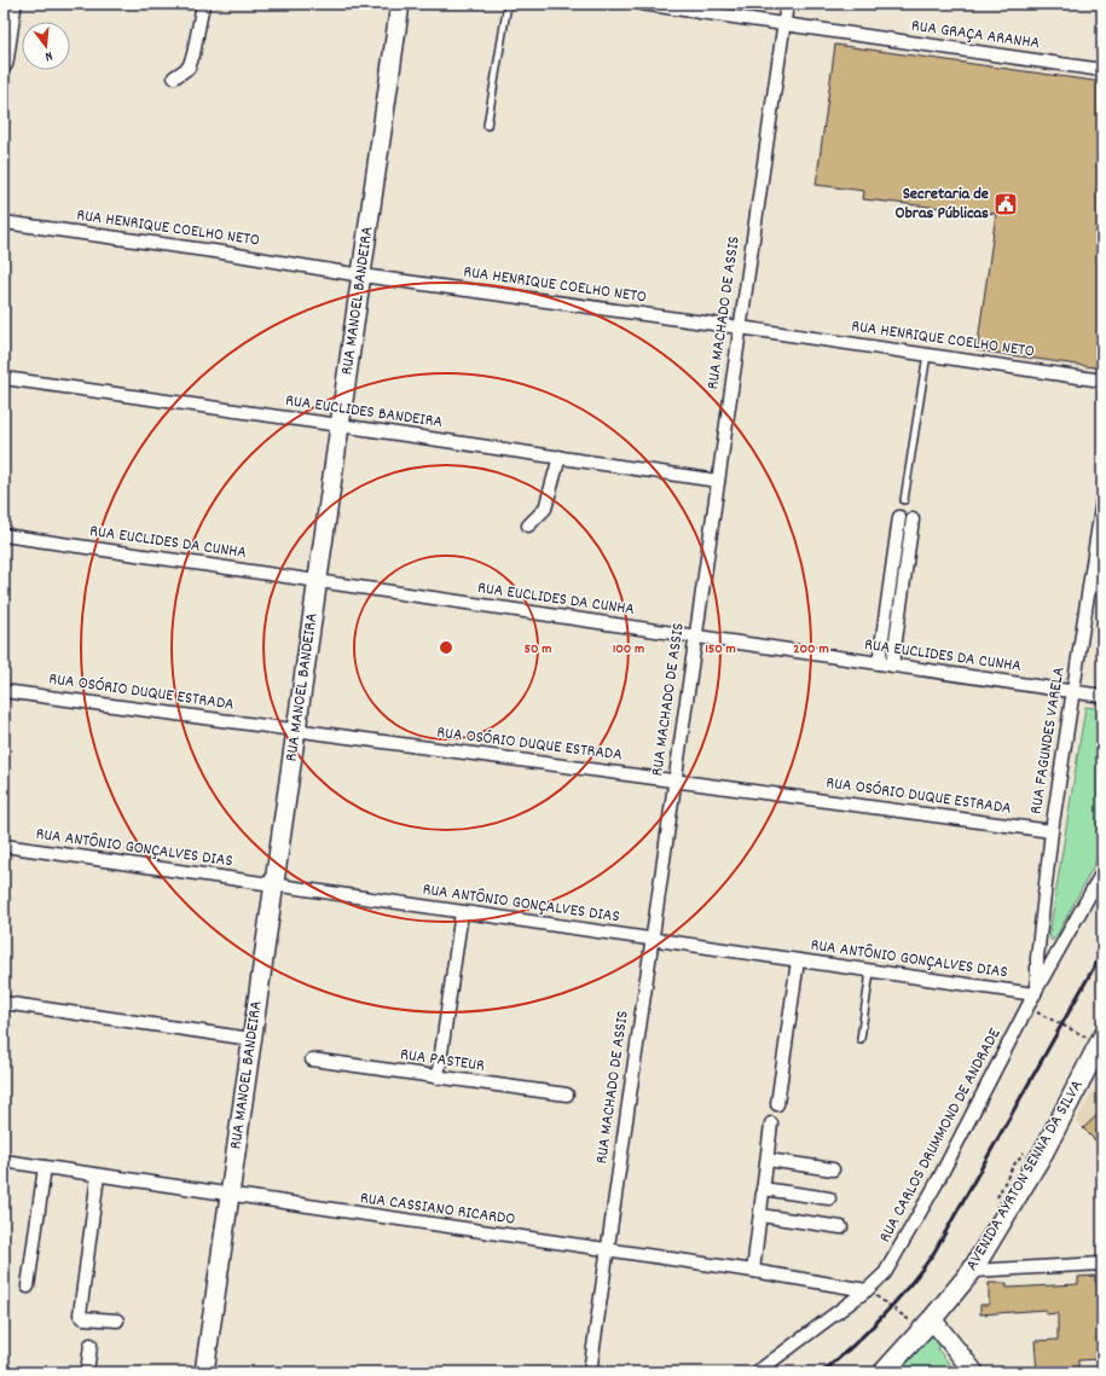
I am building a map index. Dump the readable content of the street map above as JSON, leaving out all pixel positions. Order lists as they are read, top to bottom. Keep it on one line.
{"streets":{"main road":["AVENIDA AYRTON SENNA DA SILVA"],"street":["RUA GRAÇA ARANHA","RUA HENRIQUE COELHO NETO","RUA MANOEL BANDEIRA","RUA MACHADO DE ASSIS","RUA EUCLIDES BANDEIRA","RUA EUCLIDES DA CUNHA","RUA OSÓRIO DUQUE ESTRADA","RUA FAGUNDES VARELA","RUA ANTÔNIO GONÇALVES DIAS","RUA PASTEUR","RUA CARLOS DRUMMOND DE ANDRADE","RUA CASSIANO RICARDO"]},"crossings":[["RUA GRAÇA ARANHA","RUA MACHADO DE ASSIS"],["RUA HENRIQUE COELHO NETO","RUA MANOEL BANDEIRA"],["RUA HENRIQUE COELHO NETO","RUA MACHADO DE ASSIS"],["RUA MANOEL BANDEIRA","RUA EUCLIDES BANDEIRA"],["RUA MANOEL BANDEIRA","RUA EUCLIDES DA CUNHA"],["RUA MANOEL BANDEIRA","RUA OSÓRIO DUQUE ESTRADA"],["RUA MANOEL BANDEIRA","RUA ANTÔNIO GONÇALVES DIAS"],["RUA MANOEL BANDEIRA","RUA CASSIANO RICARDO"],["RUA MACHADO DE ASSIS","RUA EUCLIDES BANDEIRA"],["RUA MACHADO DE ASSIS","RUA EUCLIDES DA CUNHA"],["RUA MACHADO DE ASSIS","RUA OSÓRIO DUQUE ESTRADA"],["RUA MACHADO DE ASSIS","RUA ANTÔNIO GONÇALVES DIAS"],["RUA MACHADO DE ASSIS","RUA CASSIANO RICARDO"],["RUA EUCLIDES DA CUNHA","RUA FAGUNDES VARELA"],["RUA OSÓRIO DUQUE ESTRADA","RUA FAGUNDES VARELA"],["RUA FAGUNDES VARELA","RUA ANTÔNIO GONÇALVES DIAS"],["RUA FAGUNDES VARELA","RUA CARLOS DRUMMOND DE ANDRADE"],["RUA ANTÔNIO GONÇALVES DIAS","RUA CARLOS DRUMMOND DE ANDRADE"],["RUA CARLOS DRUMMOND DE ANDRADE","RUA CASSIANO RICARDO"]],"places":{"public building":["Secretaria de Obras Públicas"]},"north":"bottom","rings":["50 m","100 m","150 m","200 m"]}
